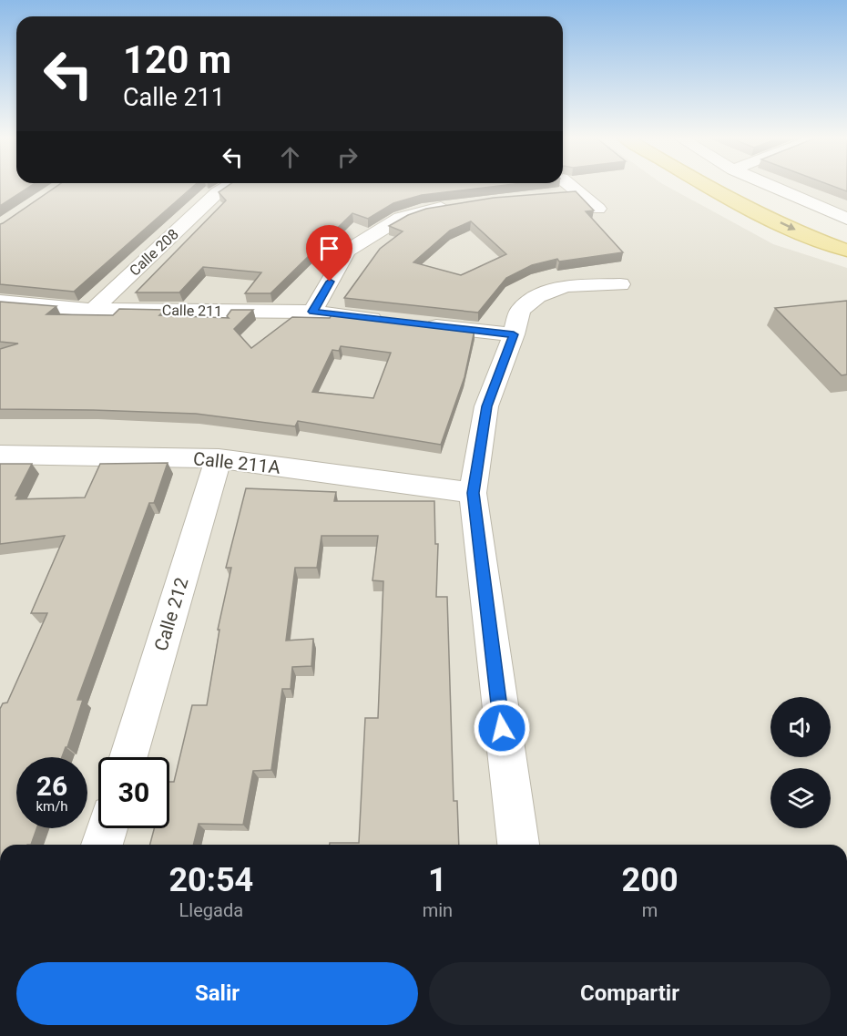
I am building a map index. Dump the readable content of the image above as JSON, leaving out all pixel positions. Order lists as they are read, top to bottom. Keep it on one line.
{"streets":{"street":["Calle 208","Calle 211","Calle 211A","Calle 212"]},"crossings":[["Calle 208","Calle 211"],["Calle 211A","Calle 212"]],"page":{"turn":["120 m","Calle 211"],"speed":"26 km/h","limit":"30","eta":["20:54","Llegada","1","min","200","m"],"buttons":["Salir","Compartir"]}}
